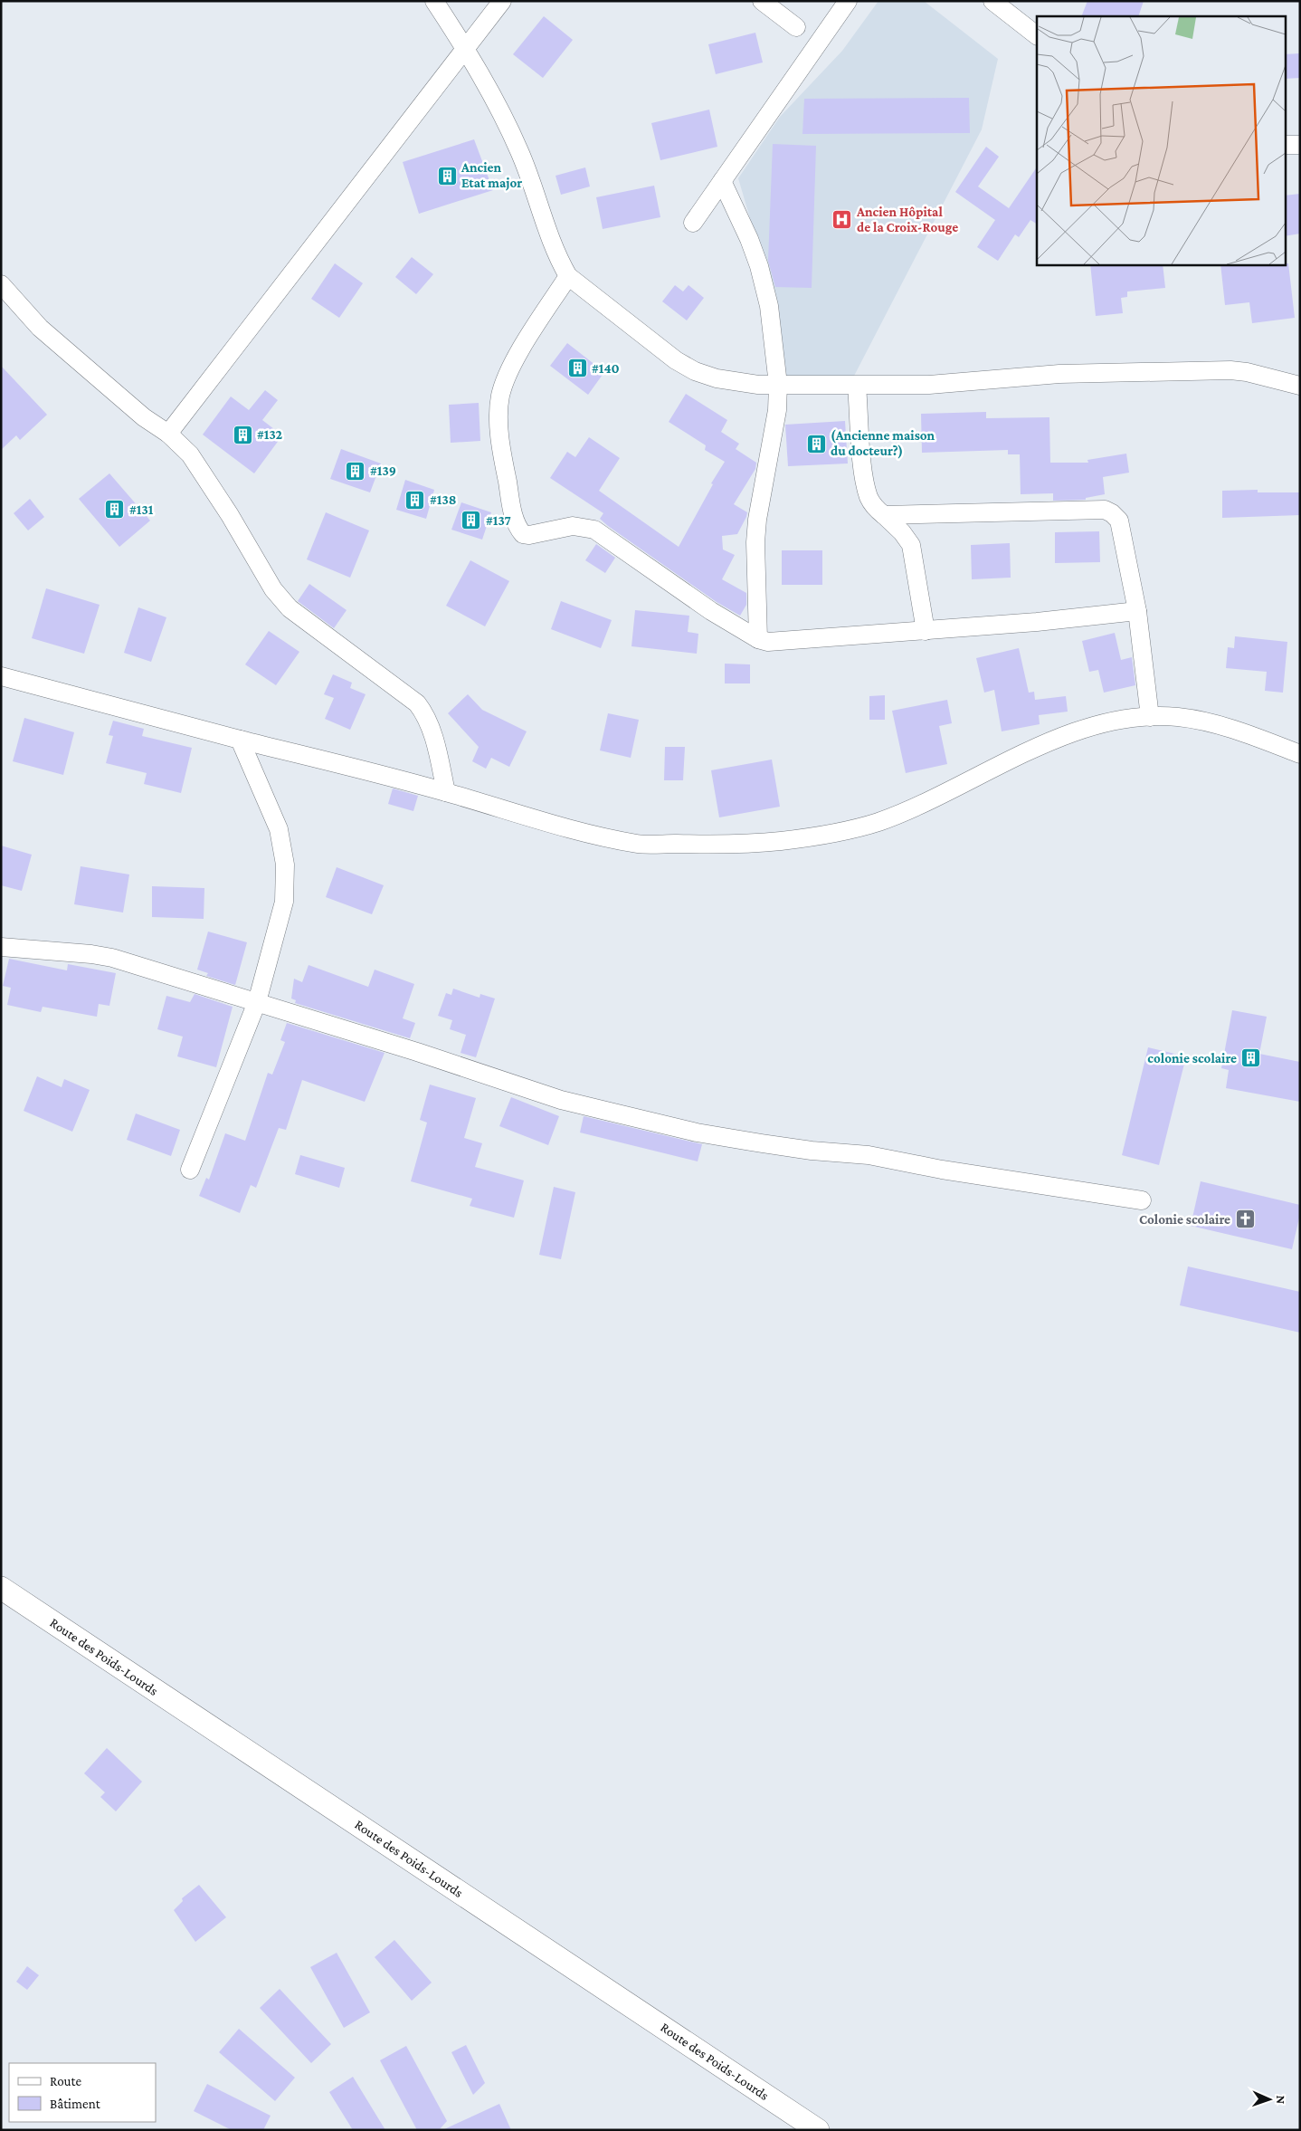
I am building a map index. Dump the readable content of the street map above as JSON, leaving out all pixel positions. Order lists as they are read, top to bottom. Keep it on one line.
{"streets":{"street":["Route des Poids-Lourds"]},"places":{"building":["Ancien Etat major","#140","#132","(Ancienne maison du docteur?)","#139","#138","#131","#137","colonie scolaire"],"hospital":["Ancien Hôpital de la Croix-Rouge"],"church":["Colonie scolaire"]},"legend":["Route","Bâtiment"],"north":"right"}
